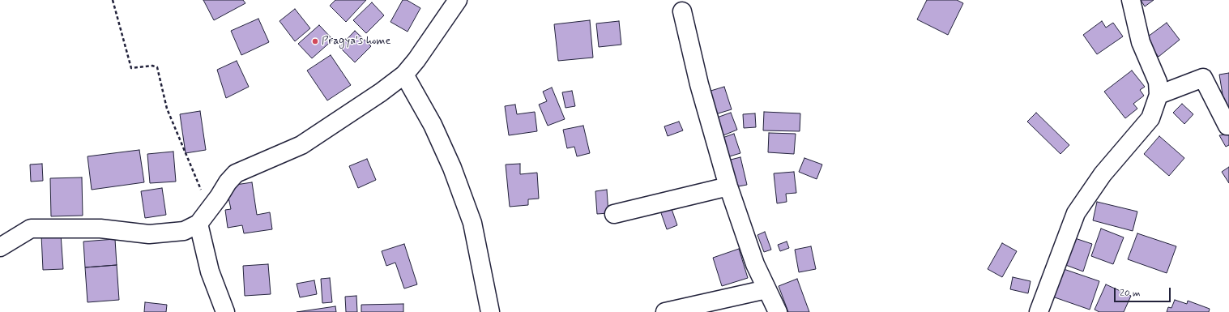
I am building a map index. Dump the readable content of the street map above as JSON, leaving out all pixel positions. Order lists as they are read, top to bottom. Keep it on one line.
{"places":["Pragya's home"],"scale_bar":"20 m"}
